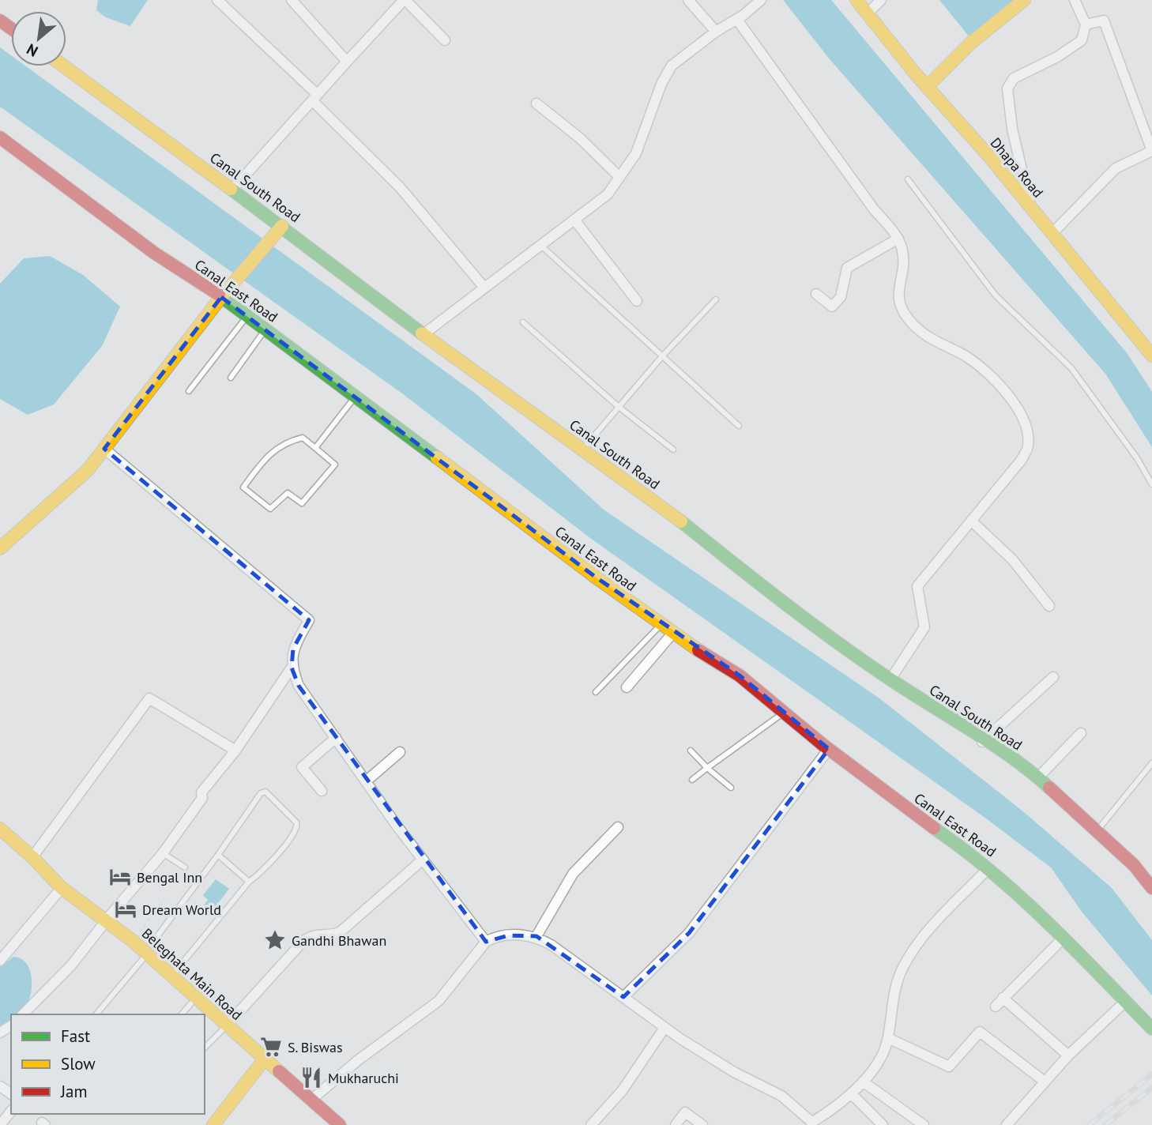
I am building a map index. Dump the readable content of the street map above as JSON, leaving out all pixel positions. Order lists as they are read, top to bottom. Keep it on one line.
{"streets":{"street":["Dhapa Road","Canal South Road","Canal East Road","Beleghata Main Road"]},"places":{"hotel":["Bengal Inn","Dream World"],"place":["Gandhi Bhawan"],"supermarket":["S. Biswas"],"restaurant":["Mukharuchi"]},"legend":["Fast","Slow","Jam"],"north":"bottom left"}
